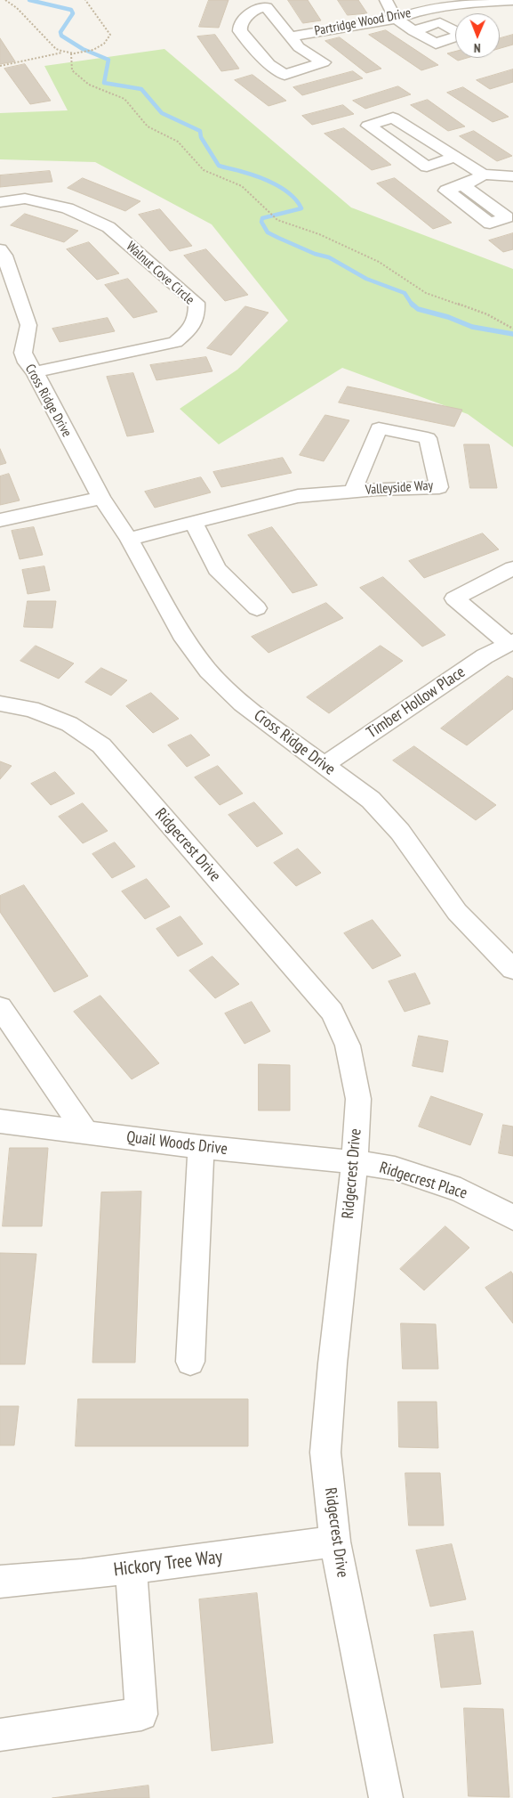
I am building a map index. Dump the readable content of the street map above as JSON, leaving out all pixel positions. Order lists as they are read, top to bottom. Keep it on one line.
{"streets":{"street":["Partridge Wood Drive","Walnut Cove Circle","Cross Ridge Drive","Valleyside Way","Timber Hollow Place","Ridgecrest Drive","Quail Woods Drive","Ridgecrest Place","Hickory Tree Way"]},"crossings":[["Walnut Cove Circle","Cross Ridge Drive"],["Cross Ridge Drive","Valleyside Way"],["Cross Ridge Drive","Timber Hollow Place"],["Ridgecrest Drive","Quail Woods Drive"],["Ridgecrest Drive","Ridgecrest Place"],["Ridgecrest Drive","Hickory Tree Way"],["Quail Woods Drive","Ridgecrest Place"]],"north":"bottom"}
